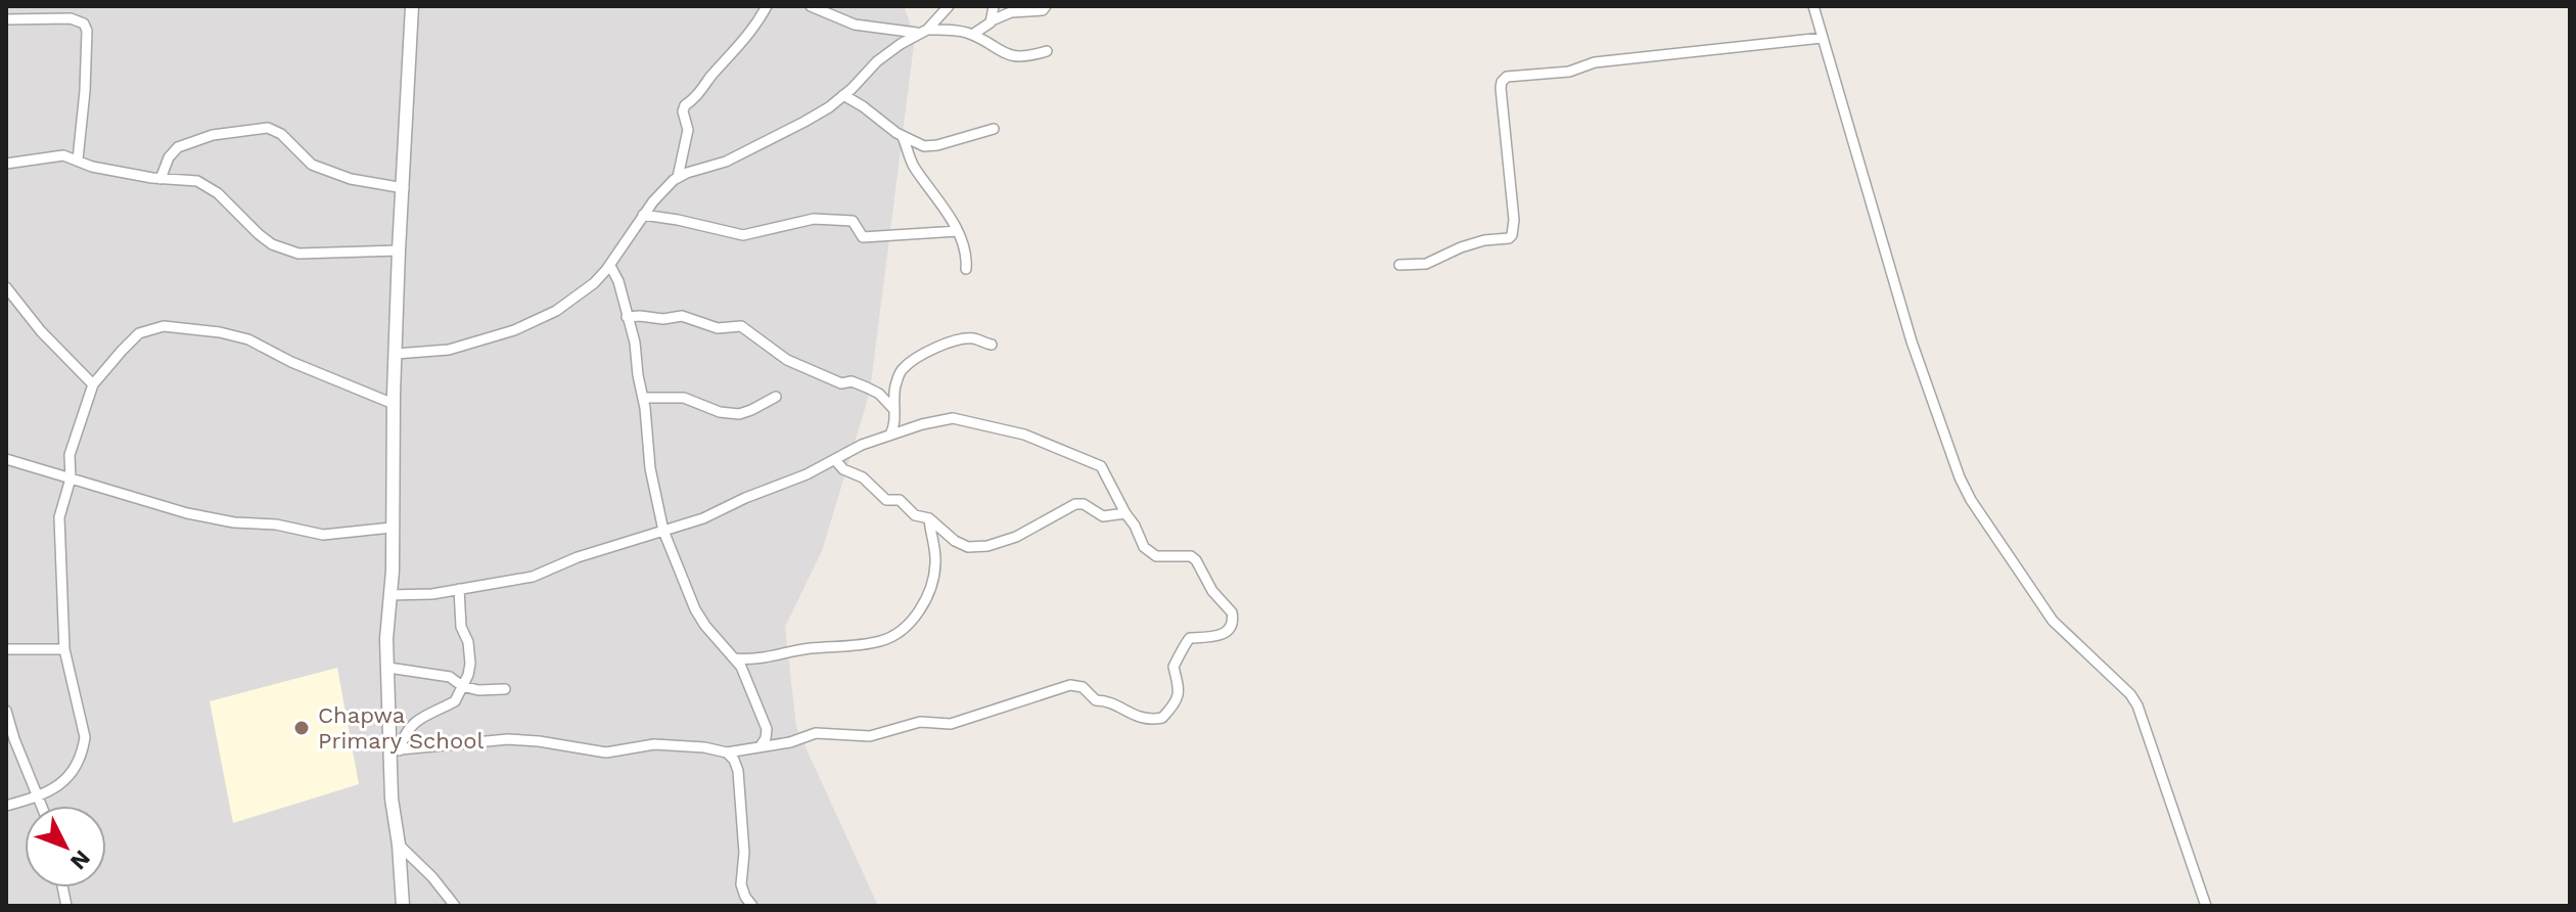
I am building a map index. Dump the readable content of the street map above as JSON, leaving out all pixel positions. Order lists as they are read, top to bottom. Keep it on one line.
{"places":["Chapwa Primary School"],"north":"bottom right"}
